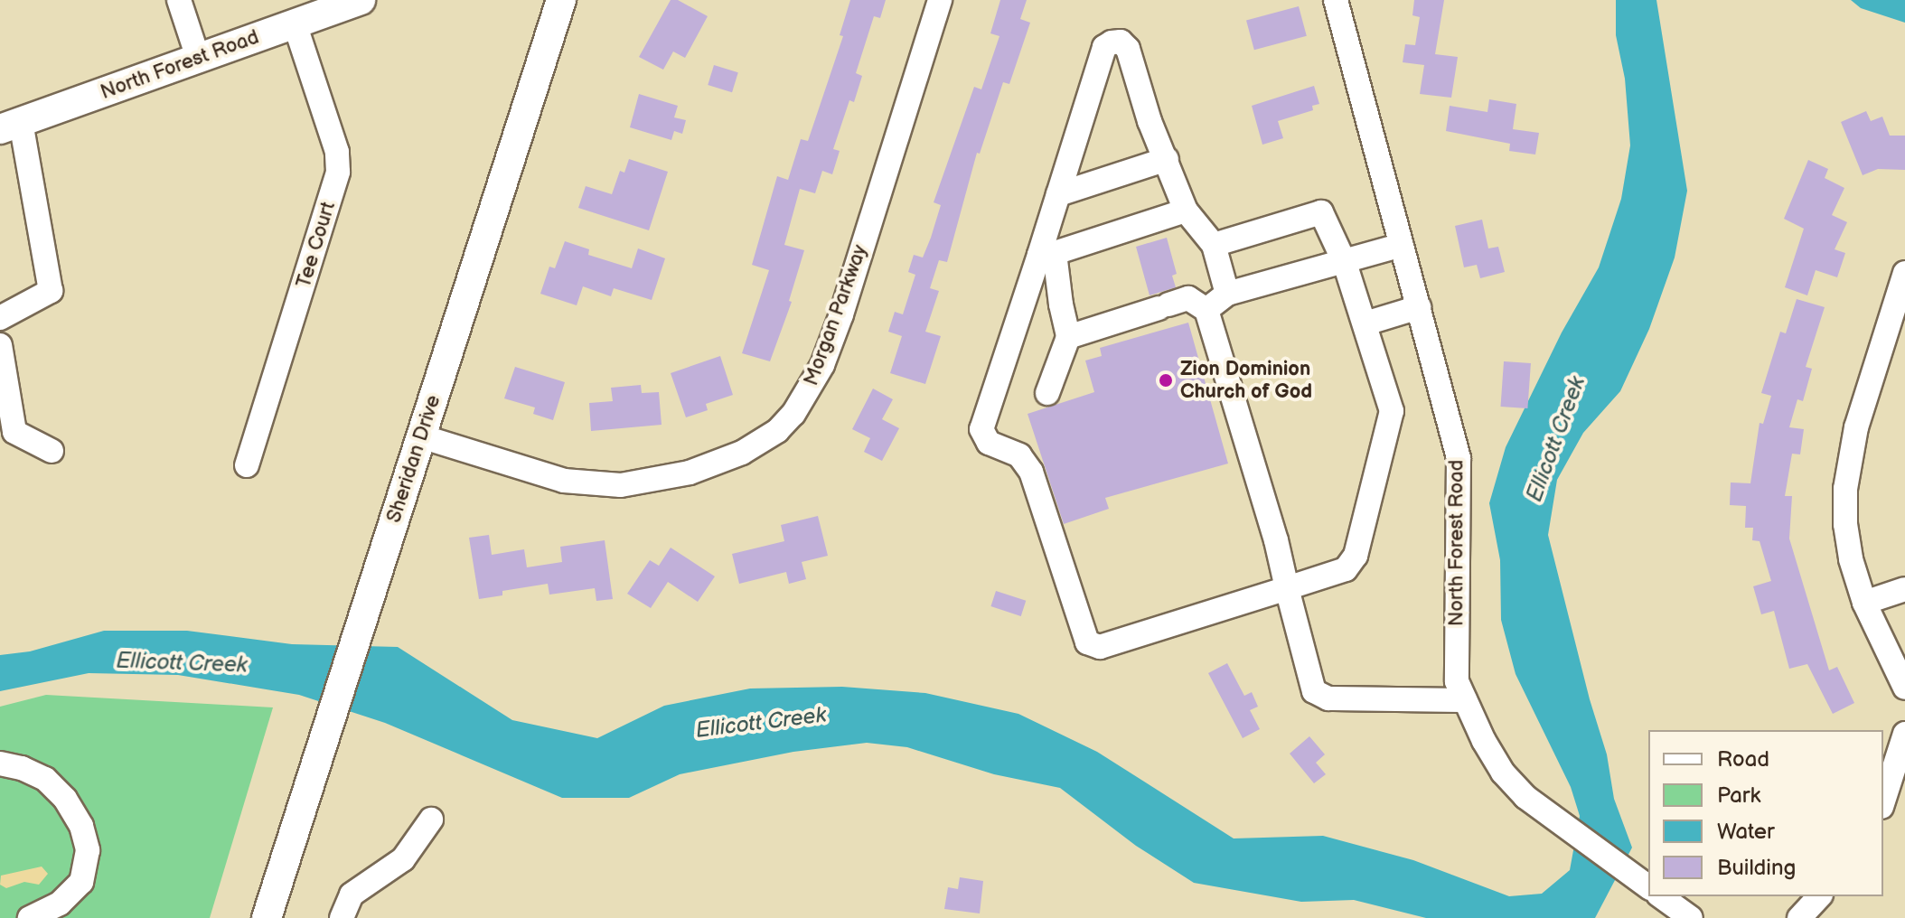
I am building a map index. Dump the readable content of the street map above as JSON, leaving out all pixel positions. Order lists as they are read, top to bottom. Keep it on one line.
{"streets":{"main road":["North Forest Road","Sheridan Drive"],"street":["Tee Court","Morgan Parkway"]},"crossings":[["North Forest Road","Tee Court"],["Morgan Parkway","Sheridan Drive"]],"water":["Ellicott Creek"],"places":["Zion Dominion Church of God"],"legend":["Road","Park","Water","Building"]}
